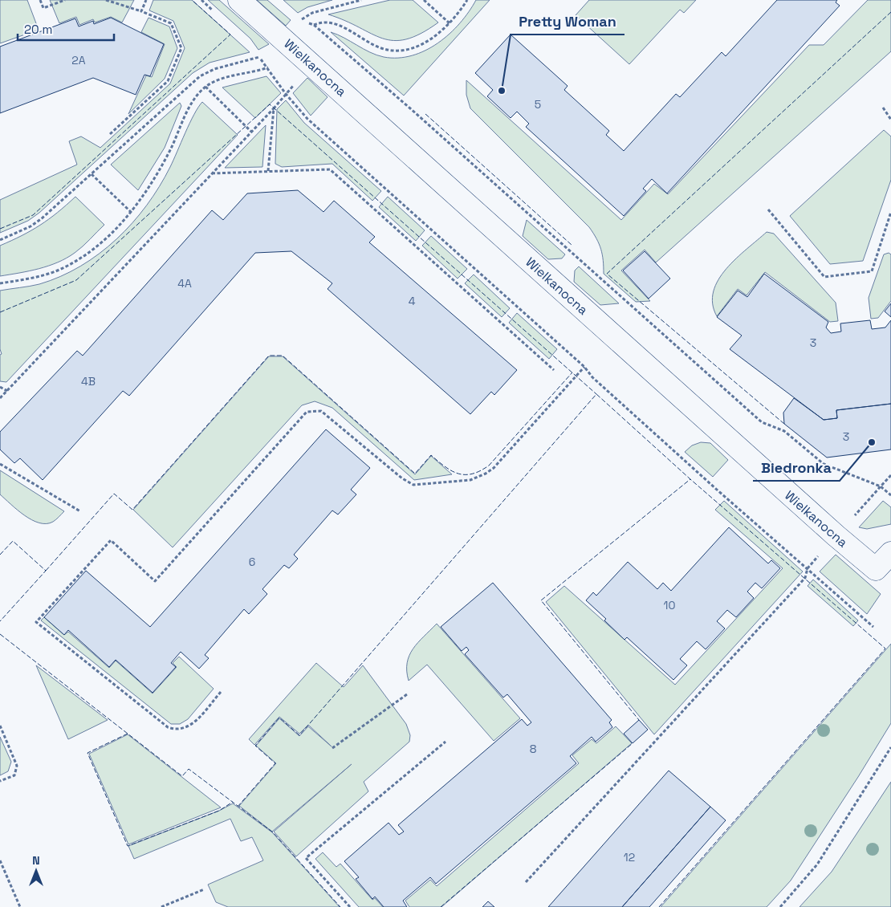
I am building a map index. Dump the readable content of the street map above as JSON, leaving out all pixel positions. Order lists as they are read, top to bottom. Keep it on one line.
{"streets":{"street":["Wielkanocna"]},"places":["Pretty Woman","Biedronka"],"house_numbers":["2A","5","4A","4","3","4B","3","6","10","8","12"],"scale_bar":"20 m","north":"top"}
